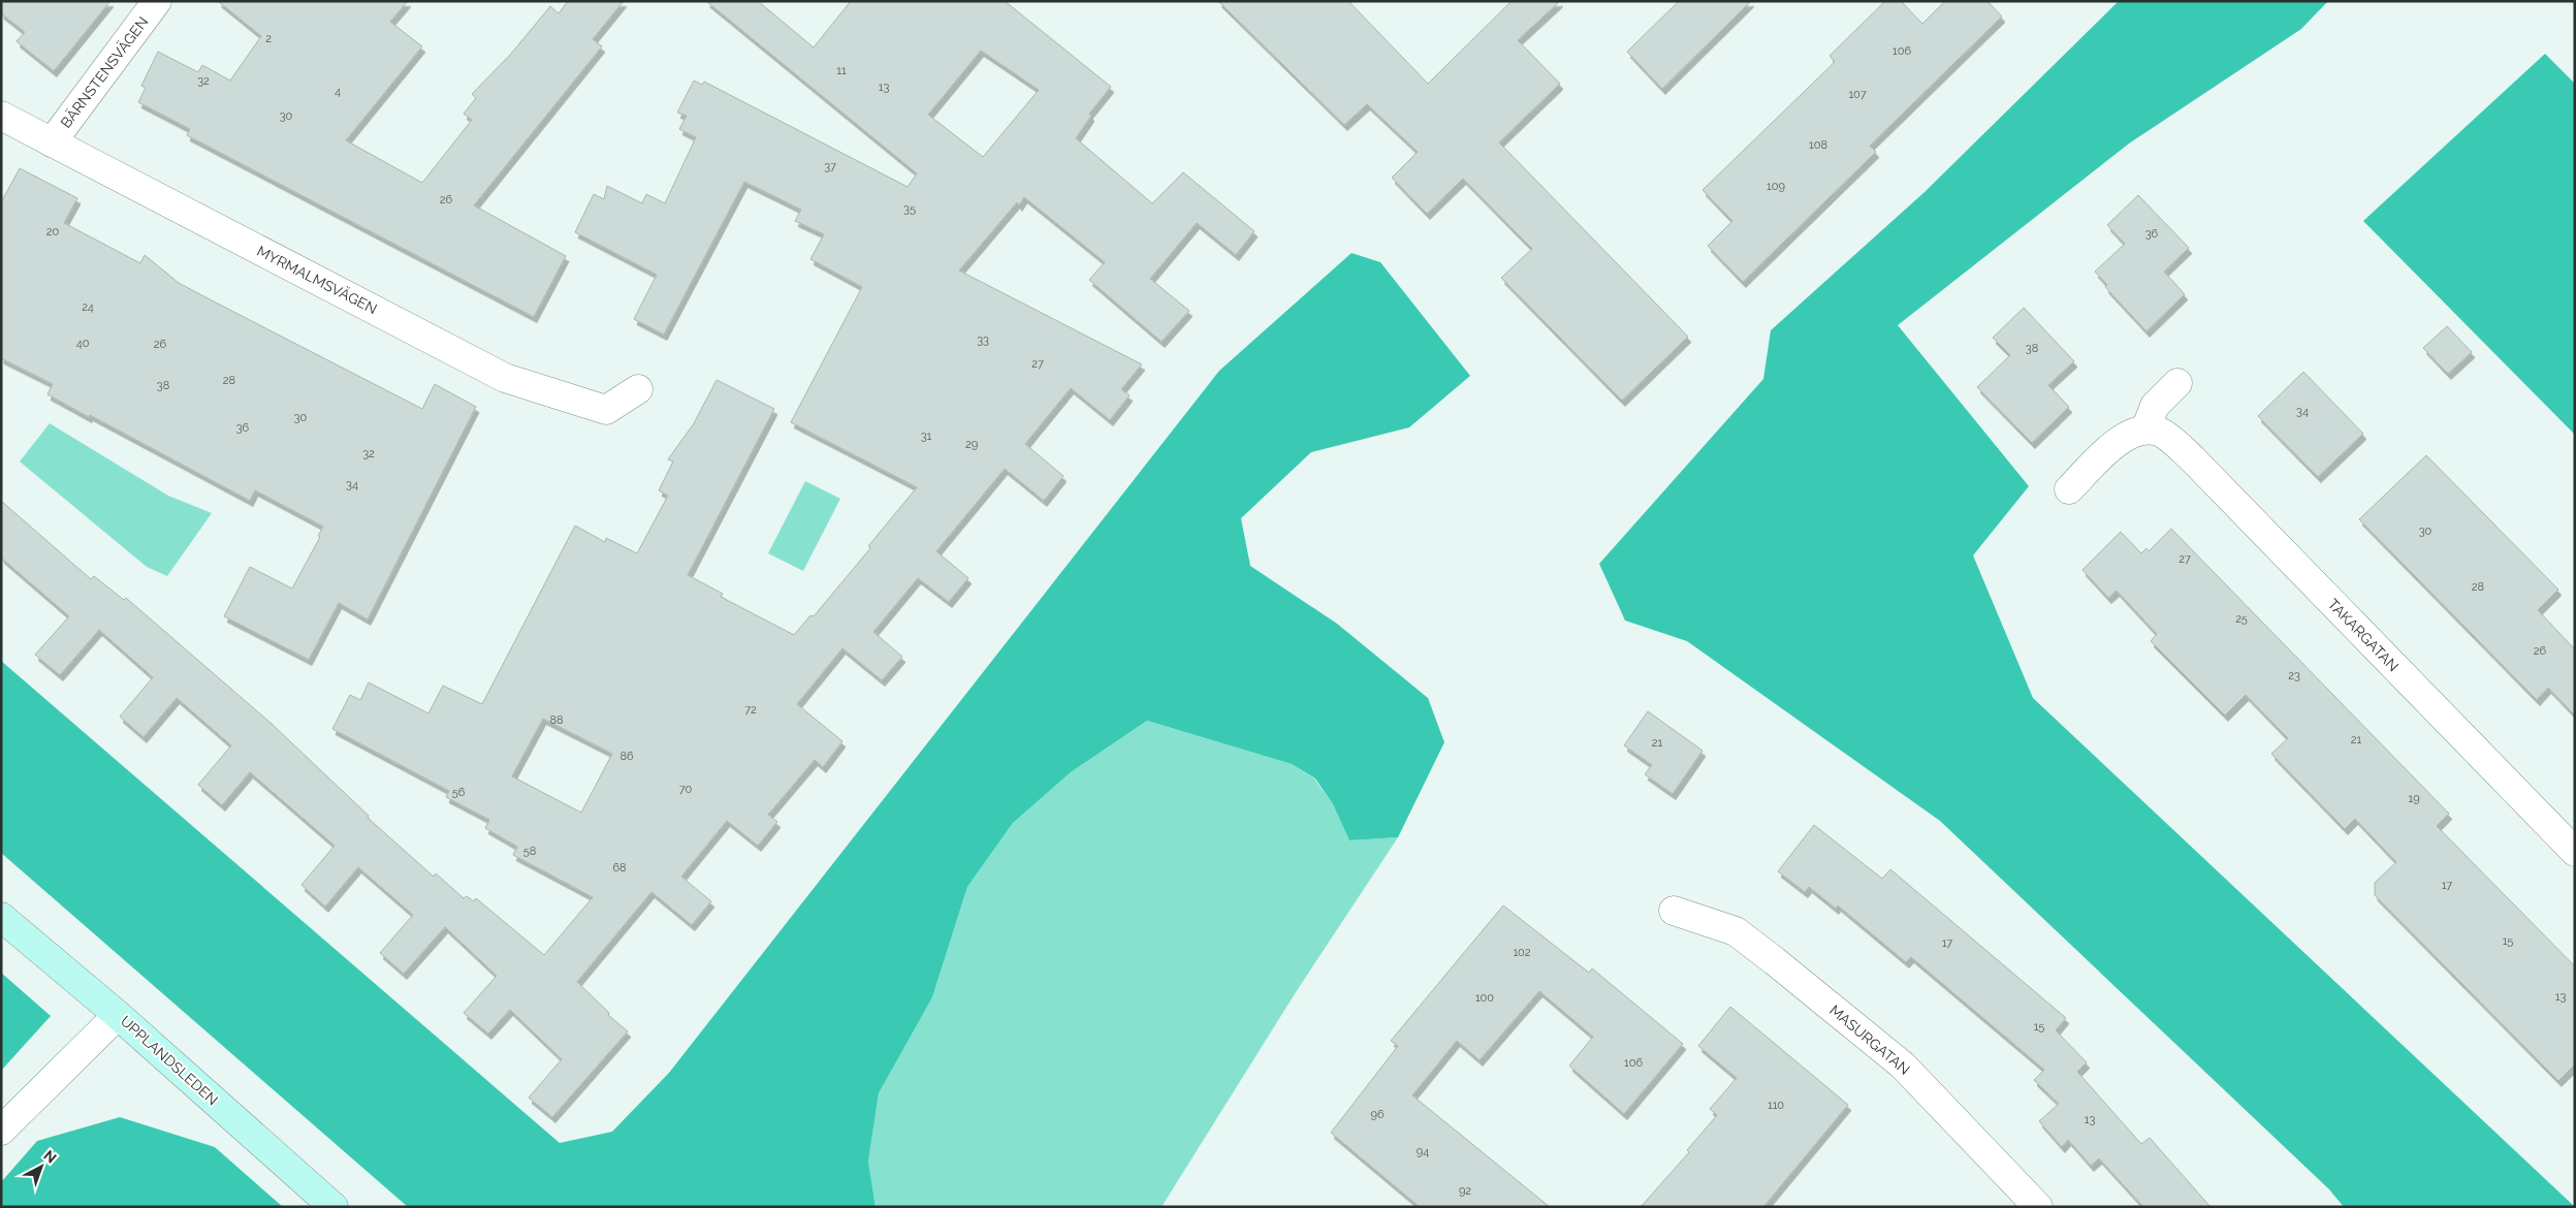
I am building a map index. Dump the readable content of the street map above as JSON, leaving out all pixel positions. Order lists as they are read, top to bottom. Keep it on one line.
{"streets":{"street":["BÄRNSTENSVÄGEN","MYRMALMSVÄGEN","TAKARGATAN","MASURGATAN","UPPLANDSLEDEN"]},"crossings":[["BÄRNSTENSVÄGEN","MYRMALMSVÄGEN"]],"house_numbers":["2","106","11","32","13","4","107","30","108","37","109","26","35","20","36","24","33","40","26","38","27","28","38","34","30","36","31","29","32","34","30","27","28","25","26","23","72","88","21","21","86","70","56","19","58","68","17","15","17","102","13","100","15","106","110","96","13","94","92"],"north":"top right"}
